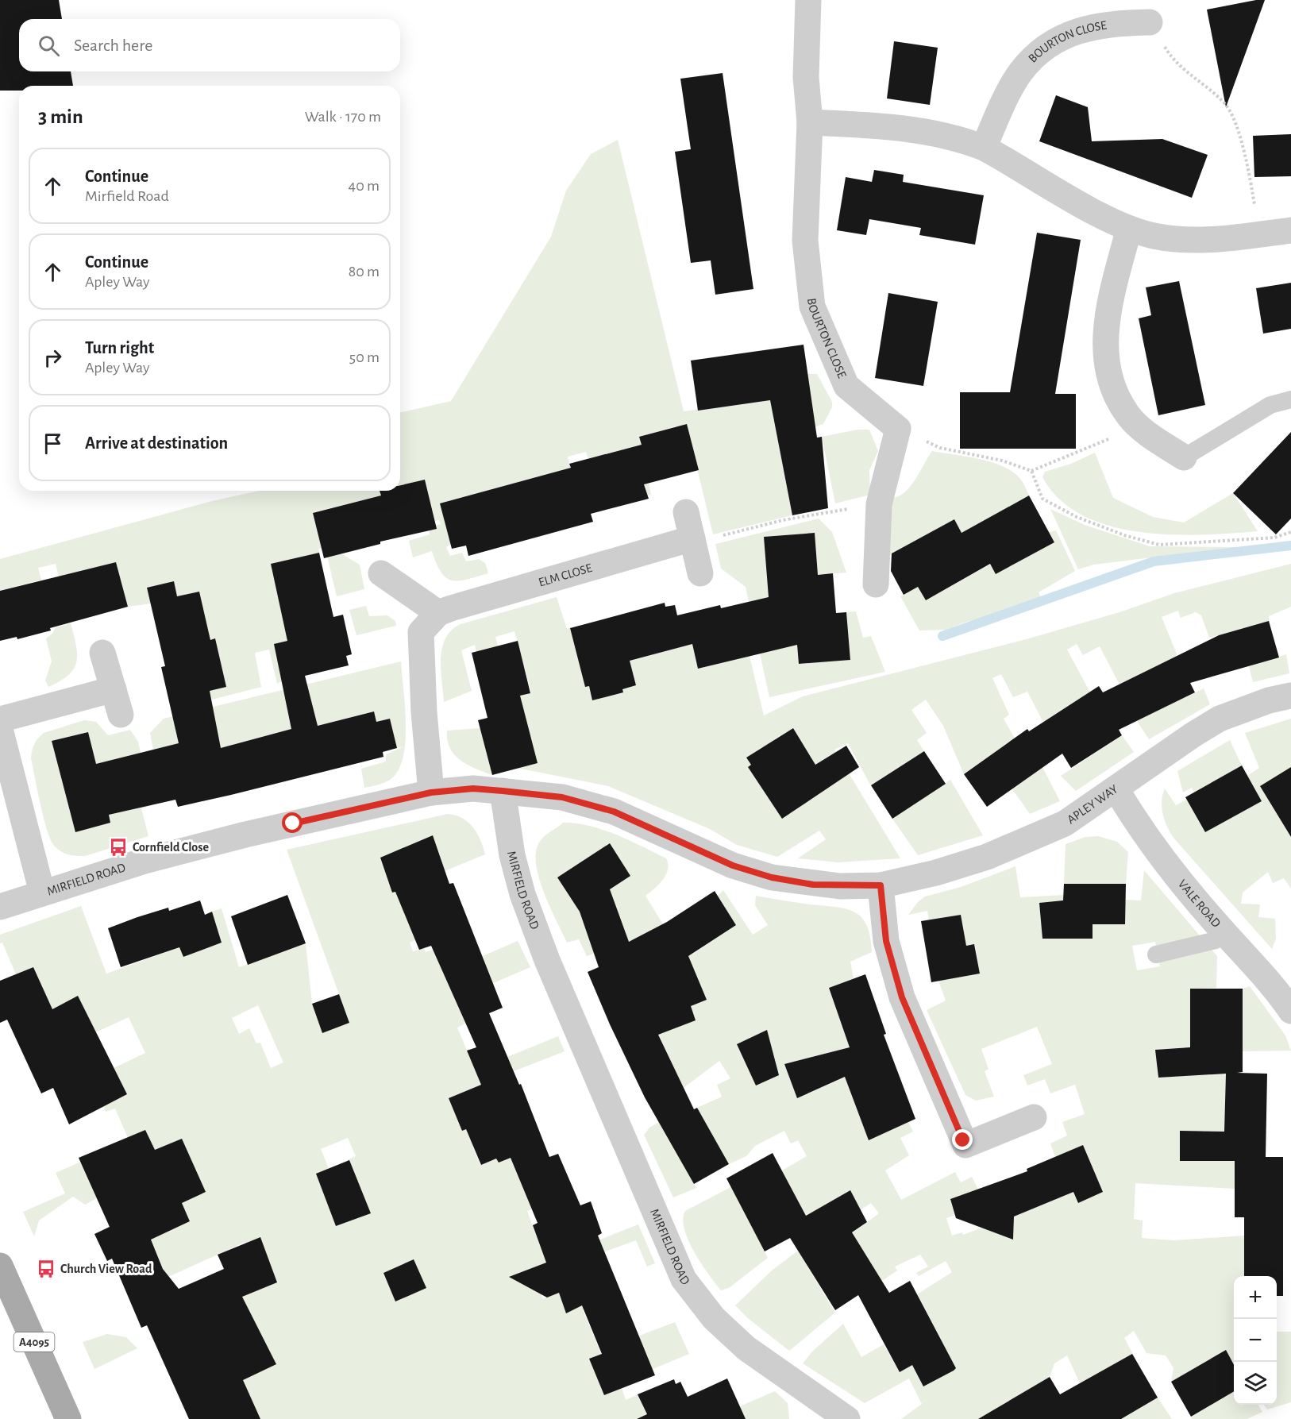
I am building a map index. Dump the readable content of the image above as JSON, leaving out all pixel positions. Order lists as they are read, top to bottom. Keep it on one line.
{"streets":{"main road":["A4095"],"street":["BOURTON CLOSE","ELM CLOSE","APLEY WAY","MIRFIELD ROAD","VALE ROAD"]},"crossings":[["APLEY WAY","MIRFIELD ROAD"],["APLEY WAY","VALE ROAD"]],"places":{"bus stop":["Cornfield Close","Church View Road"]},"page":{"search":"Search here","heading":["3 min","Walk · 170 m"],"list":[["Continue","Mirfield Road","40 m"],["Continue","Apley Way","80 m"],["Turn right","Apley Way","50 m"],"Arrive at destination"],"map_buttons":["+","−"]}}
